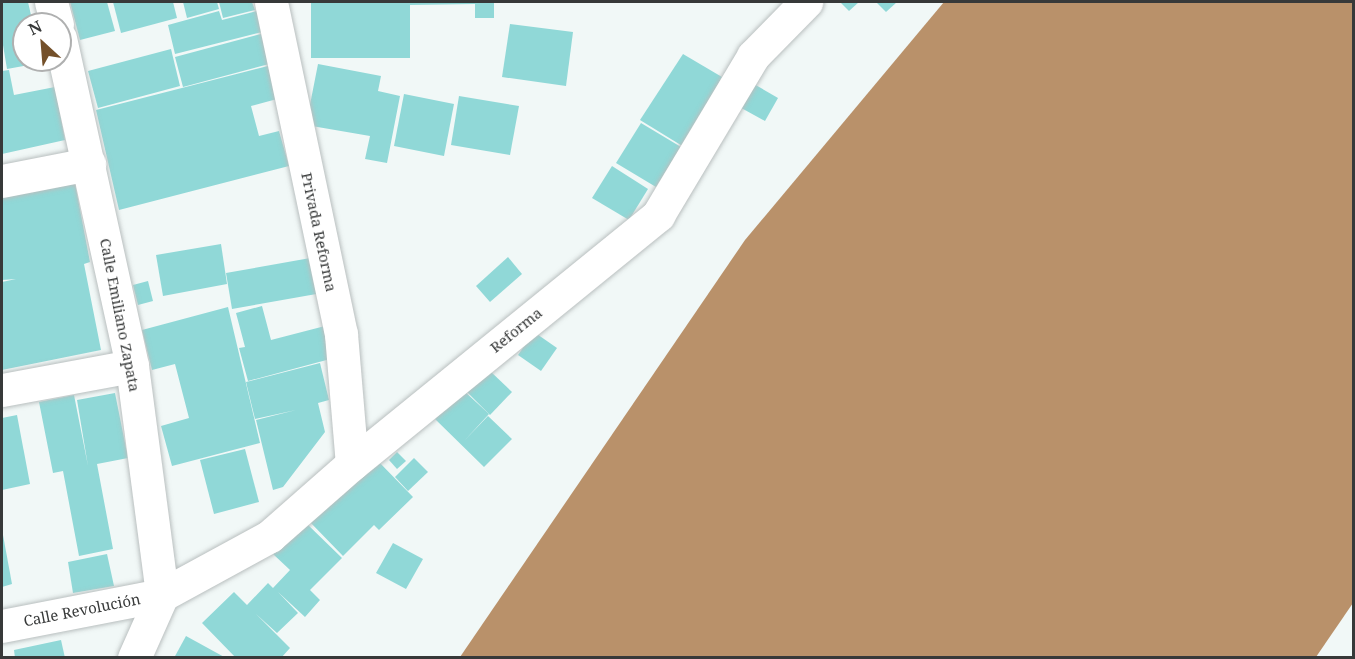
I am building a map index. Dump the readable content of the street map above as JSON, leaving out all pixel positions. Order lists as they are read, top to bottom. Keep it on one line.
{"streets":{"street":["Privada Reforma","Calle Emiliano Zapata","Reforma","Calle Revolución"]},"crossings":[["Privada Reforma","Reforma"],["Calle Emiliano Zapata","Reforma"],["Calle Emiliano Zapata","Calle Revolución"],["Reforma","Calle Revolución"]],"north":"top left"}
